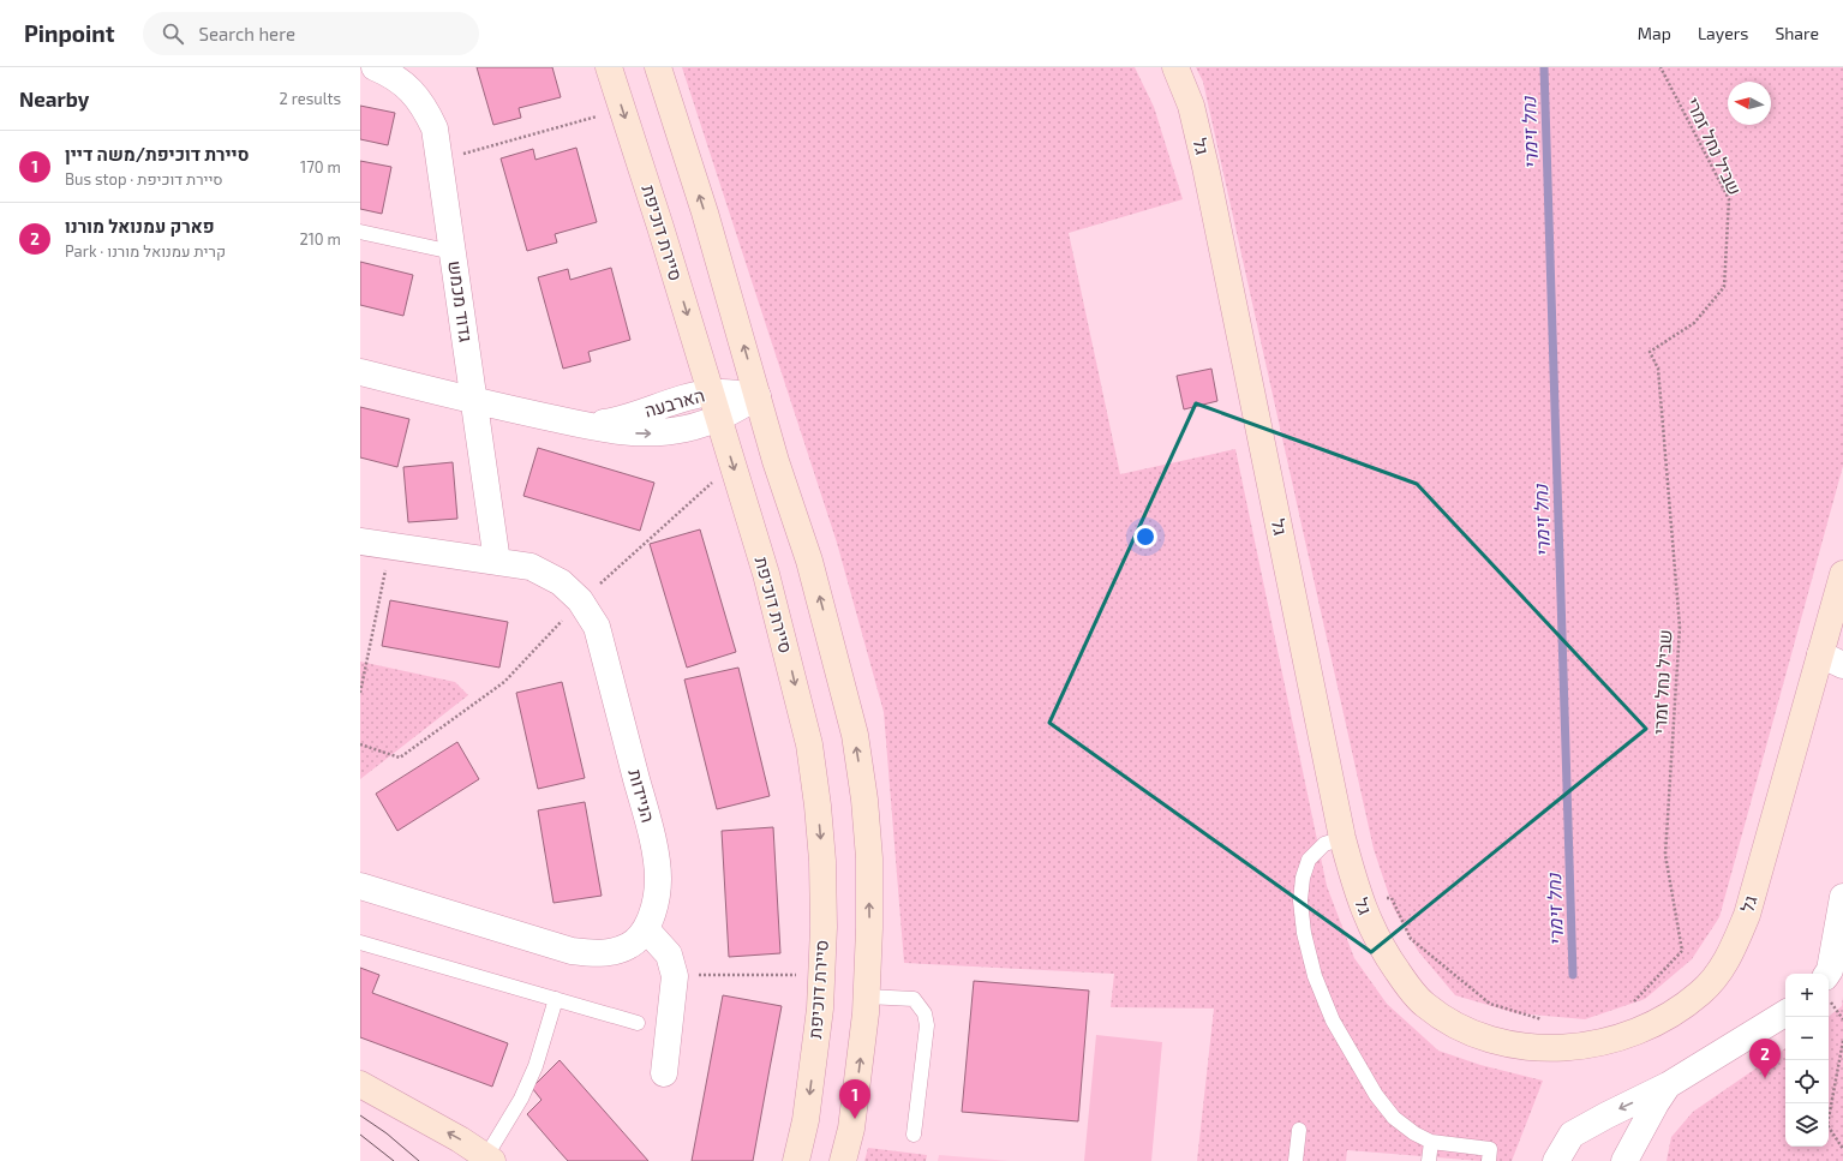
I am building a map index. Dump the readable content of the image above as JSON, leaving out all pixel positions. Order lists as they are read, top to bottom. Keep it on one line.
{"streets":{"main road":["גל","סיירת דוכיפת"],"street":["גדוד מכמש","הארבעה","הניידות"],"path":["שביל נחל זמרי"]},"crossings":[["סיירת דוכיפת","הארבעה"],["גדוד מכמש","הארבעה"],["גדוד מכמש","הניידות"]],"water":["נחל זימרי"],"north":"left","page":{"header":"Pinpoint","search":"Search here","nav":["Map","Layers","Share"],"heading":["Nearby","2 results"],"list":[{"mark":"1","name":"סיירת דוכיפת/משה דיין","note":"Bus stop · סיירת דוכיפת","value":"170 m"},{"mark":"2","name":"פארק עמנואל מורנו","note":"Park · קרית עמנואל מורנו","value":"210 m"}],"map_buttons":["+","−"],"pins":["2","1"]}}
